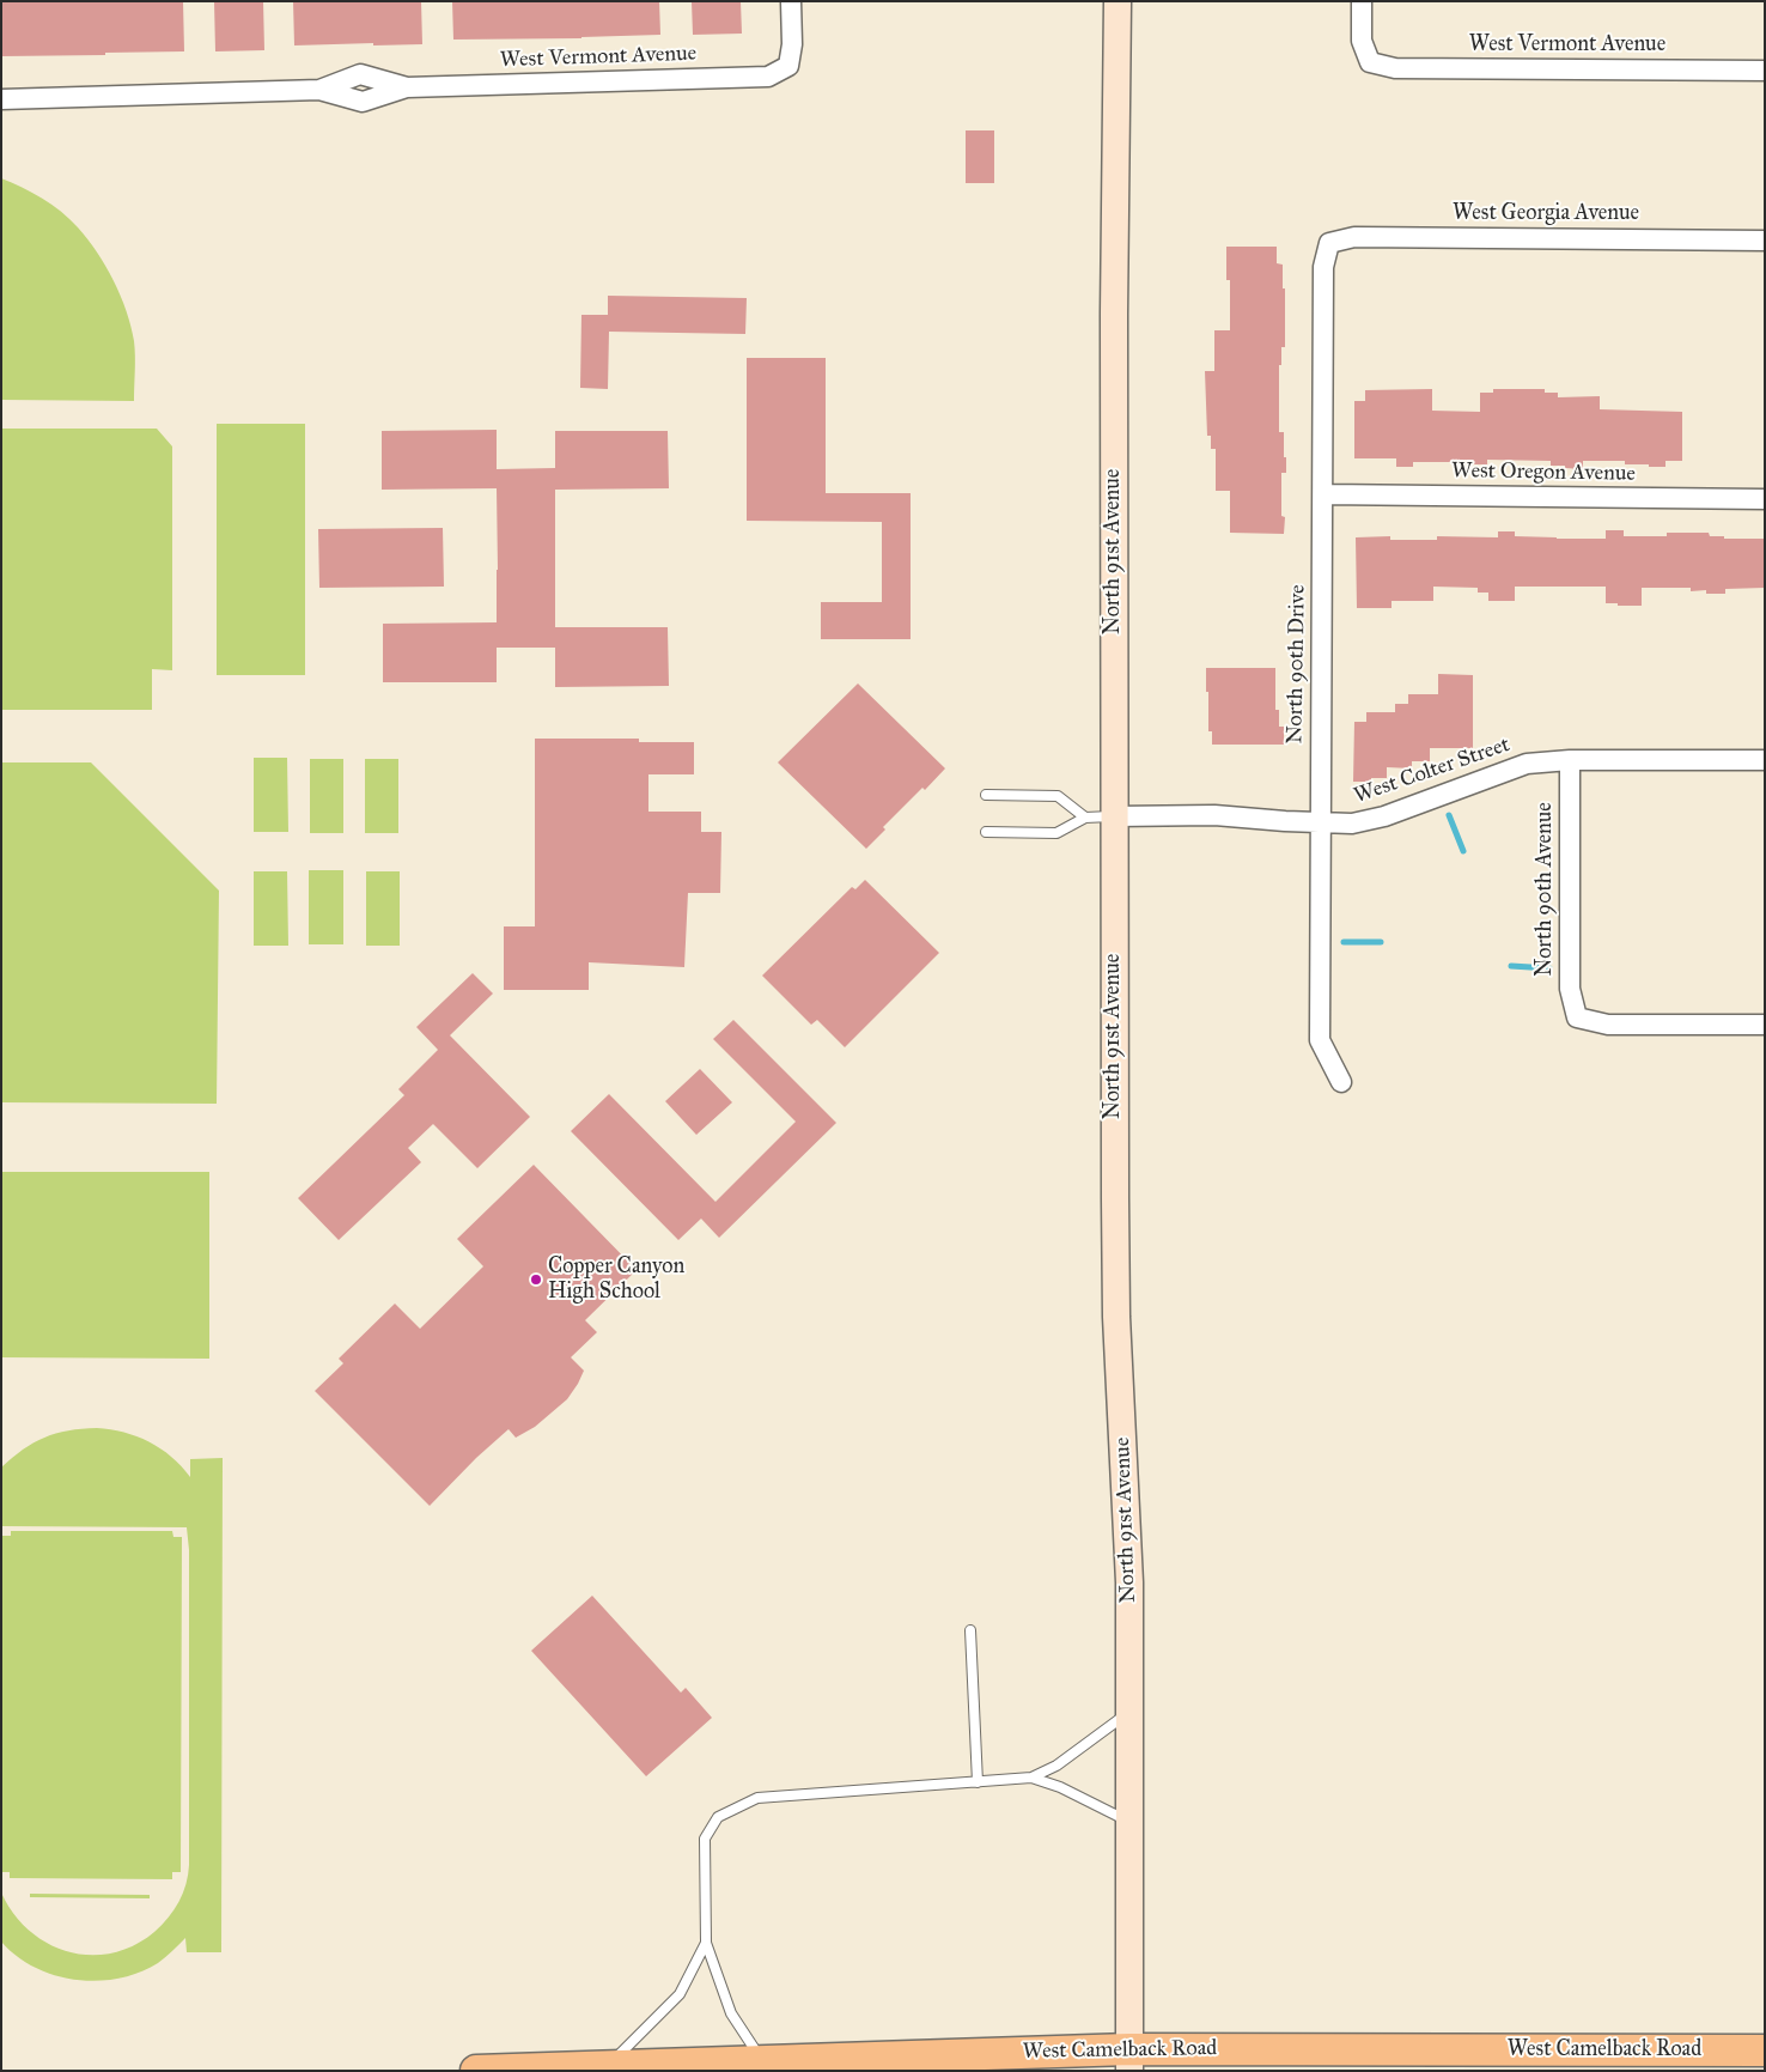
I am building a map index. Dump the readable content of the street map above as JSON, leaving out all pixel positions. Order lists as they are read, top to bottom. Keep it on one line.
{"streets":{"main road":["North 91st Avenue","West Camelback Road"],"street":["West Vermont Avenue","West Georgia Avenue","West Oregon Avenue","North 90th Drive","West Colter Street","North 90th Avenue"]},"crossings":[["West Georgia Avenue","North 90th Drive"],["West Oregon Avenue","North 90th Drive"],["North 91st Avenue","West Colter Street"],["North 91st Avenue","West Camelback Road"],["North 90th Drive","West Colter Street"],["West Colter Street","North 90th Avenue"]],"places":["Copper Canyon High School"]}
